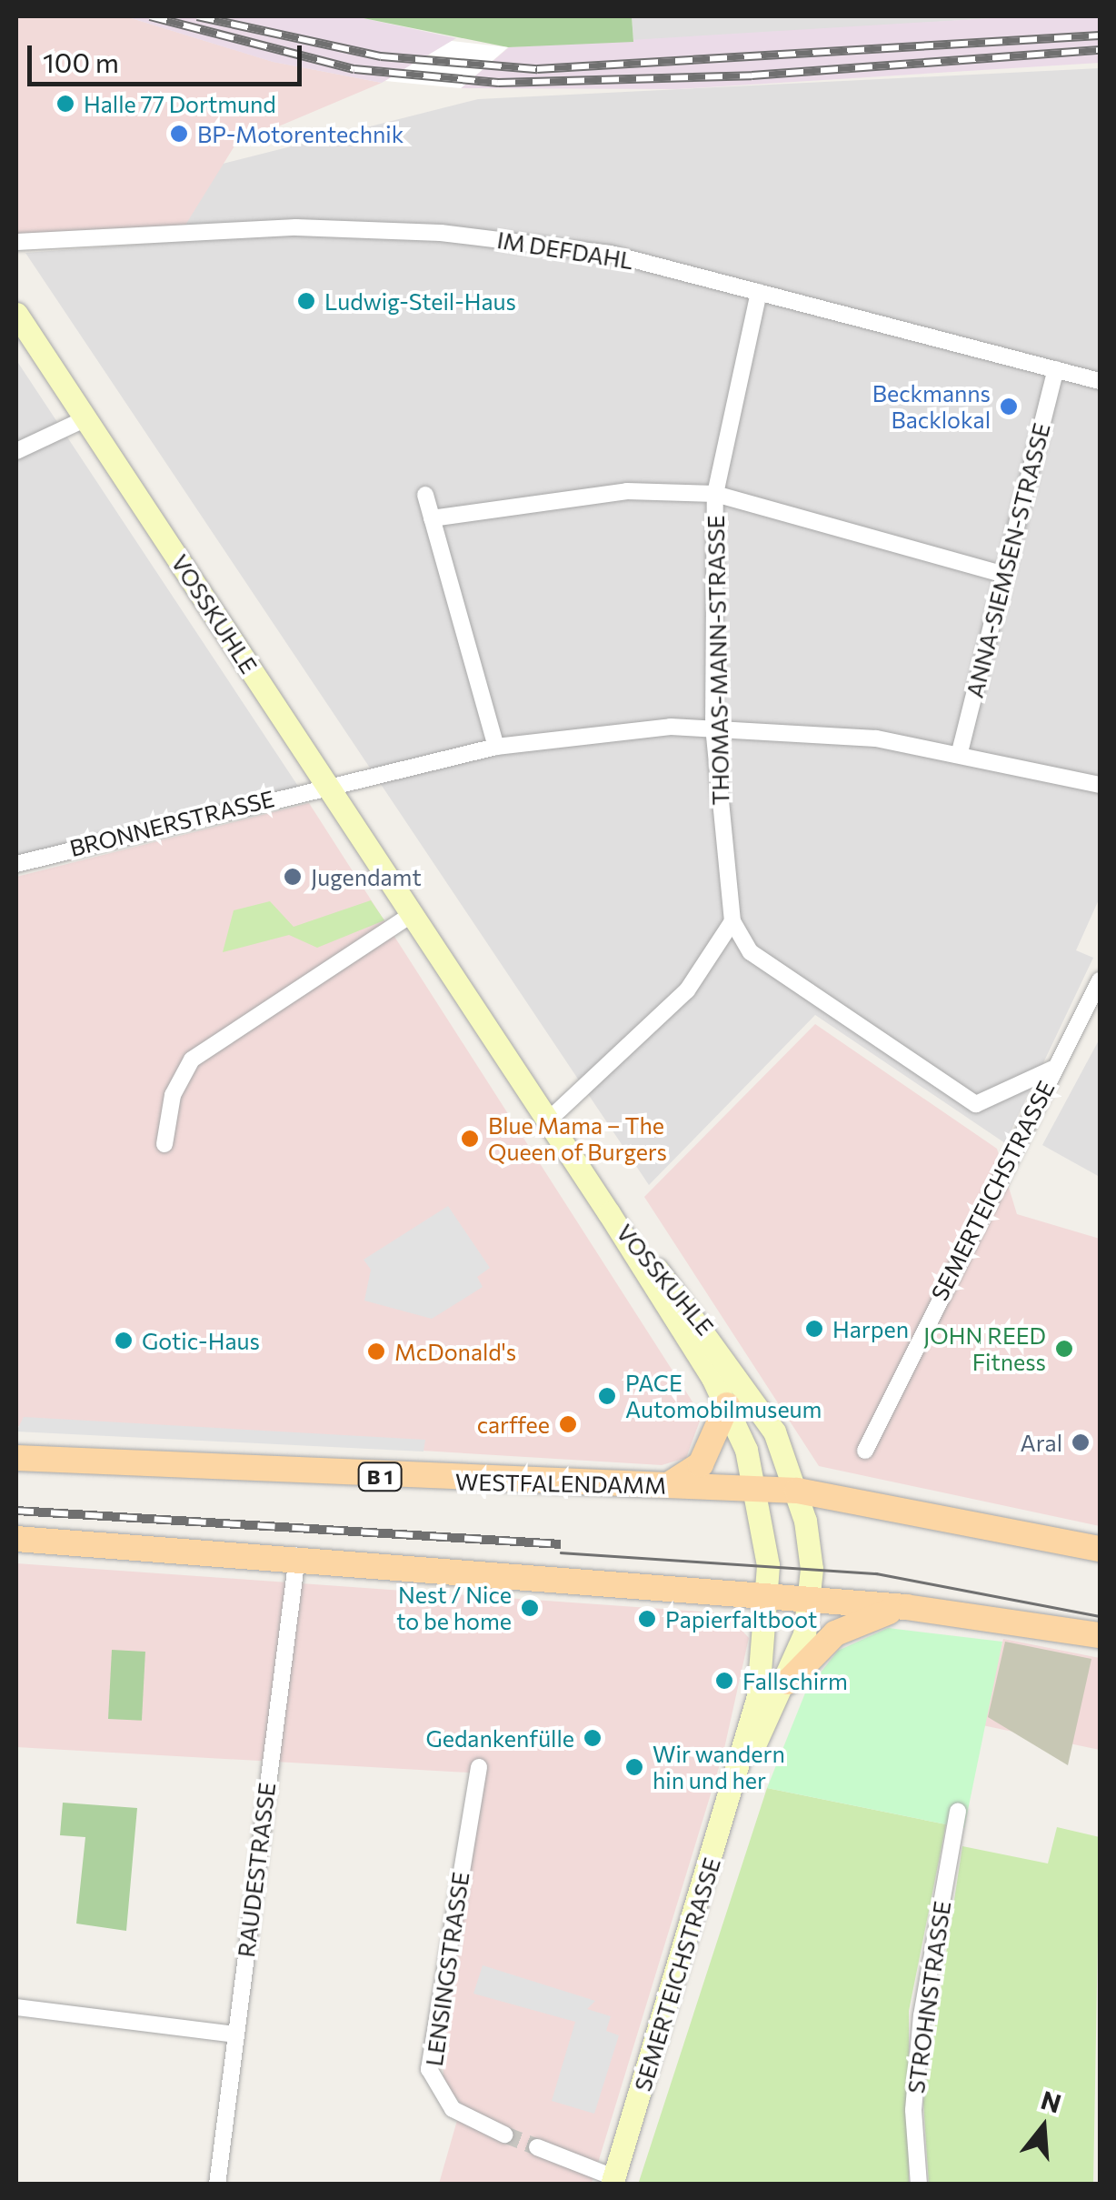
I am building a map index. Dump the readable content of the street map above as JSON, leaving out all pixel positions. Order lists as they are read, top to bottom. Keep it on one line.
{"streets":{"main road":["B 1","WESTFALENDAMM"],"street":["IM DEFDAHL","ANNA-SIEMSEN-STRASSE","VOSSKUHLE","THOMAS-MANN-STRASSE","BRONNERSTRASSE","SEMERTEICHSTRASSE","RAUDESTRASSE","LENSINGSTRASSE","STROHNSTRASSE"]},"crossings":[["IM DEFDAHL","ANNA-SIEMSEN-STRASSE"],["IM DEFDAHL","THOMAS-MANN-STRASSE"],["ANNA-SIEMSEN-STRASSE","BRONNERSTRASSE"],["VOSSKUHLE","BRONNERSTRASSE"],["VOSSKUHLE","SEMERTEICHSTRASSE"],["VOSSKUHLE","WESTFALENDAMM"],["THOMAS-MANN-STRASSE","BRONNERSTRASSE"],["SEMERTEICHSTRASSE","WESTFALENDAMM"]],"places":["Halle 77 Dortmund","BP-Motorentechnik","Ludwig-Steil-Haus","Beckmanns Backlokal","Jugendamt","Blue Mama – The Queen of Burgers","Harpen","Gotic-Haus","JOHN REED Fitness","McDonald's","PACE Automobilmuseum","carffee","Aral","Nest / Nice to be home","Papierfaltboot","Fallschirm","Gedankenfülle","Wir wandern hin und her"],"scale_bar":"100 m","north":"top"}
